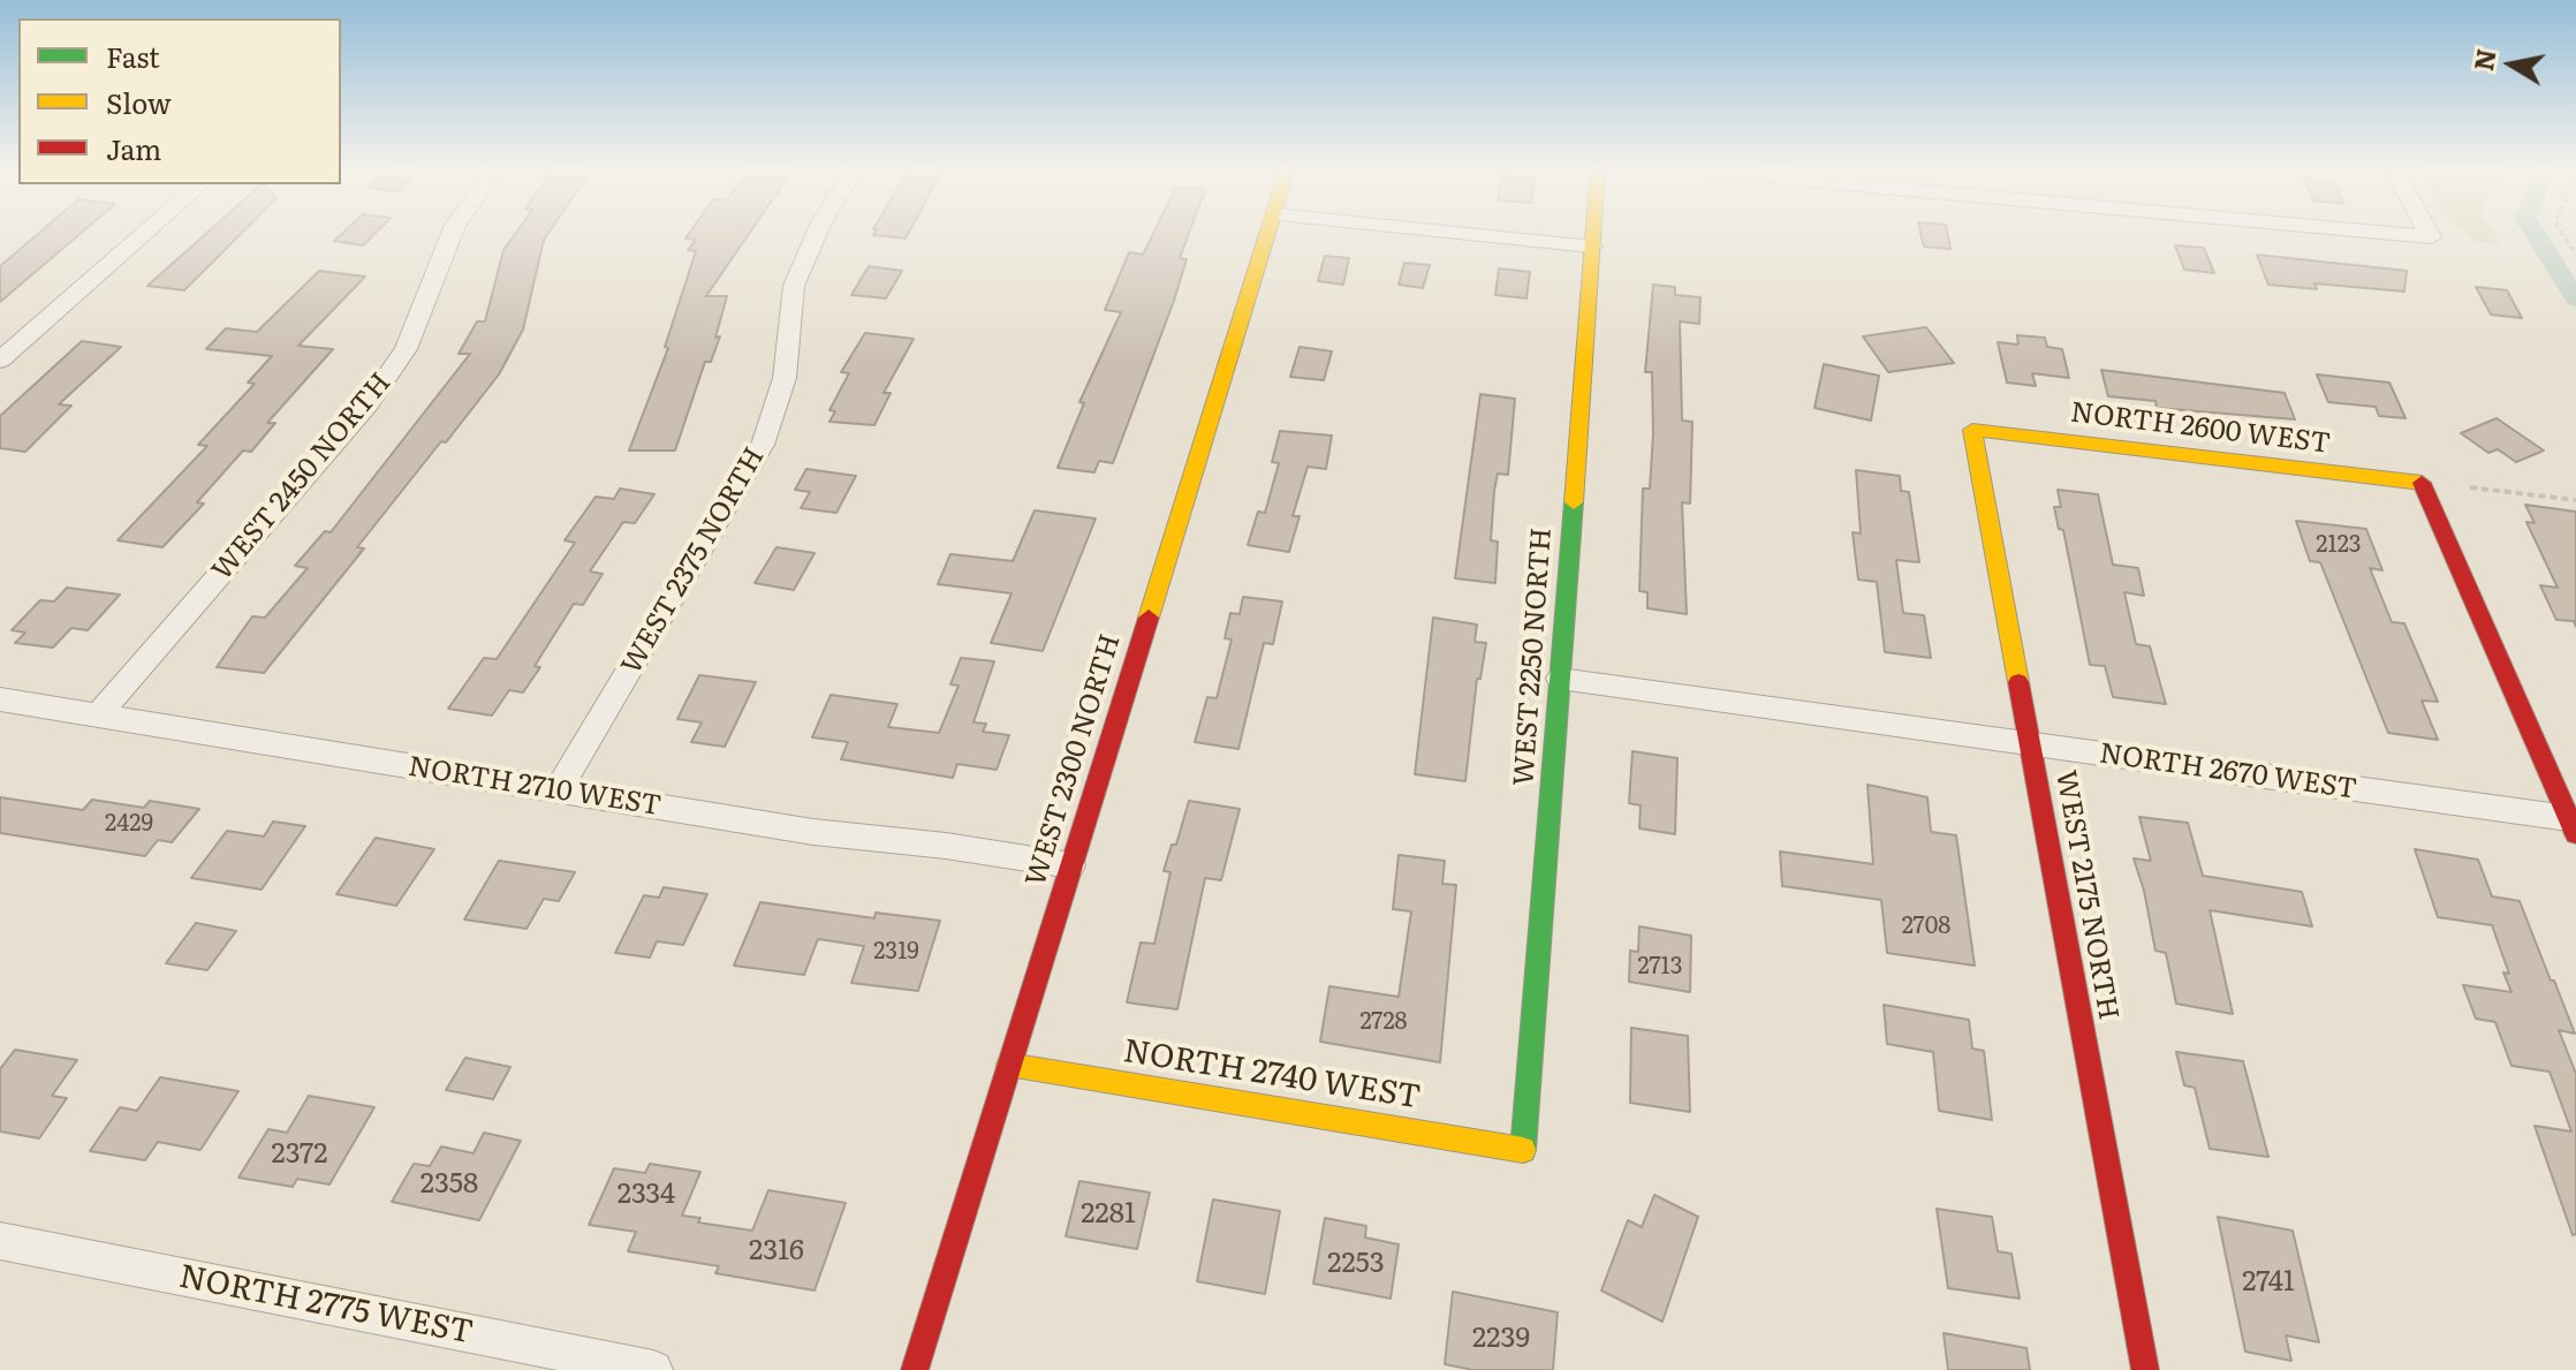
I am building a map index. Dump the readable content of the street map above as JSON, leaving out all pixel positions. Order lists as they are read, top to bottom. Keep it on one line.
{"streets":{"street":["NORTH 2600 WEST","WEST 2450 NORTH","WEST 2375 NORTH","WEST 2250 NORTH","WEST 2300 NORTH","NORTH 2670 WEST","NORTH 2710 WEST","WEST 2175 NORTH","NORTH 2740 WEST","NORTH 2775 WEST"]},"crossings":[["NORTH 2600 WEST","NORTH 2670 WEST"],["NORTH 2600 WEST","WEST 2175 NORTH"],["WEST 2450 NORTH","NORTH 2710 WEST"],["WEST 2375 NORTH","NORTH 2710 WEST"],["WEST 2250 NORTH","NORTH 2670 WEST"],["WEST 2250 NORTH","NORTH 2740 WEST"],["WEST 2300 NORTH","NORTH 2710 WEST"],["WEST 2300 NORTH","NORTH 2740 WEST"],["NORTH 2670 WEST","WEST 2175 NORTH"]],"house_numbers":["2123","2429","2708","2319","2713","2728","2372","2358","2334","2281","2316","2253","2741","2239"],"legend":["Fast","Slow","Jam"],"north":"left"}
